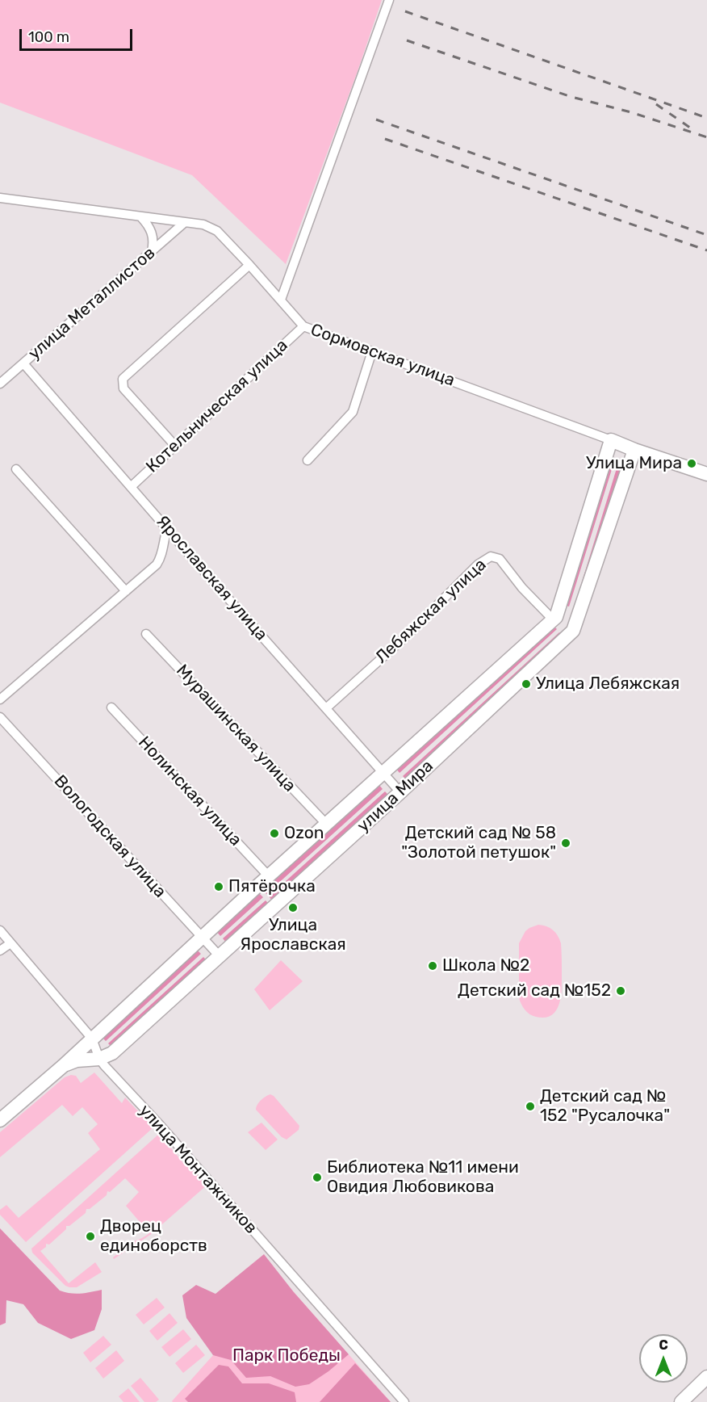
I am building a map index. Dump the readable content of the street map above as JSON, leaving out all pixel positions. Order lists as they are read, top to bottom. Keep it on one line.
{"streets":{"street":["улица Металлистов","Сормовская улица","Котельническая улица","Ярославская улица","Лебяжская улица","Мурашинская улица","Нолинская улица","улица Мира","Вологодская улица","улица Монтажников"]},"crossings":[["улица Металлистов","Сормовская улица"],["улица Металлистов","Ярославская улица"],["Сормовская улица","Котельническая улица"],["Сормовская улица","улица Мира"],["Котельническая улица","Ярославская улица"],["Ярославская улица","Лебяжская улица"],["Ярославская улица","улица Мира"],["Лебяжская улица","улица Мира"],["Мурашинская улица","улица Мира"],["Нолинская улица","улица Мира"],["улица Мира","Вологодская улица"],["улица Мира","улица Монтажников"]],"parks":["Парк Победы"],"places":["Улица Мира","Улица Лебяжская","Ozon","Детский сад № 58 \"Золотой петушок\"","Пятёрочка","Улица Ярославская","Школа №2","Детский сад №152","Детский сад № 152 \"Русалочка\"","Библиотека №11 имени Овидия Любовикова","Дворец единоборств"],"scale_bar":"100 m","north":"top"}
